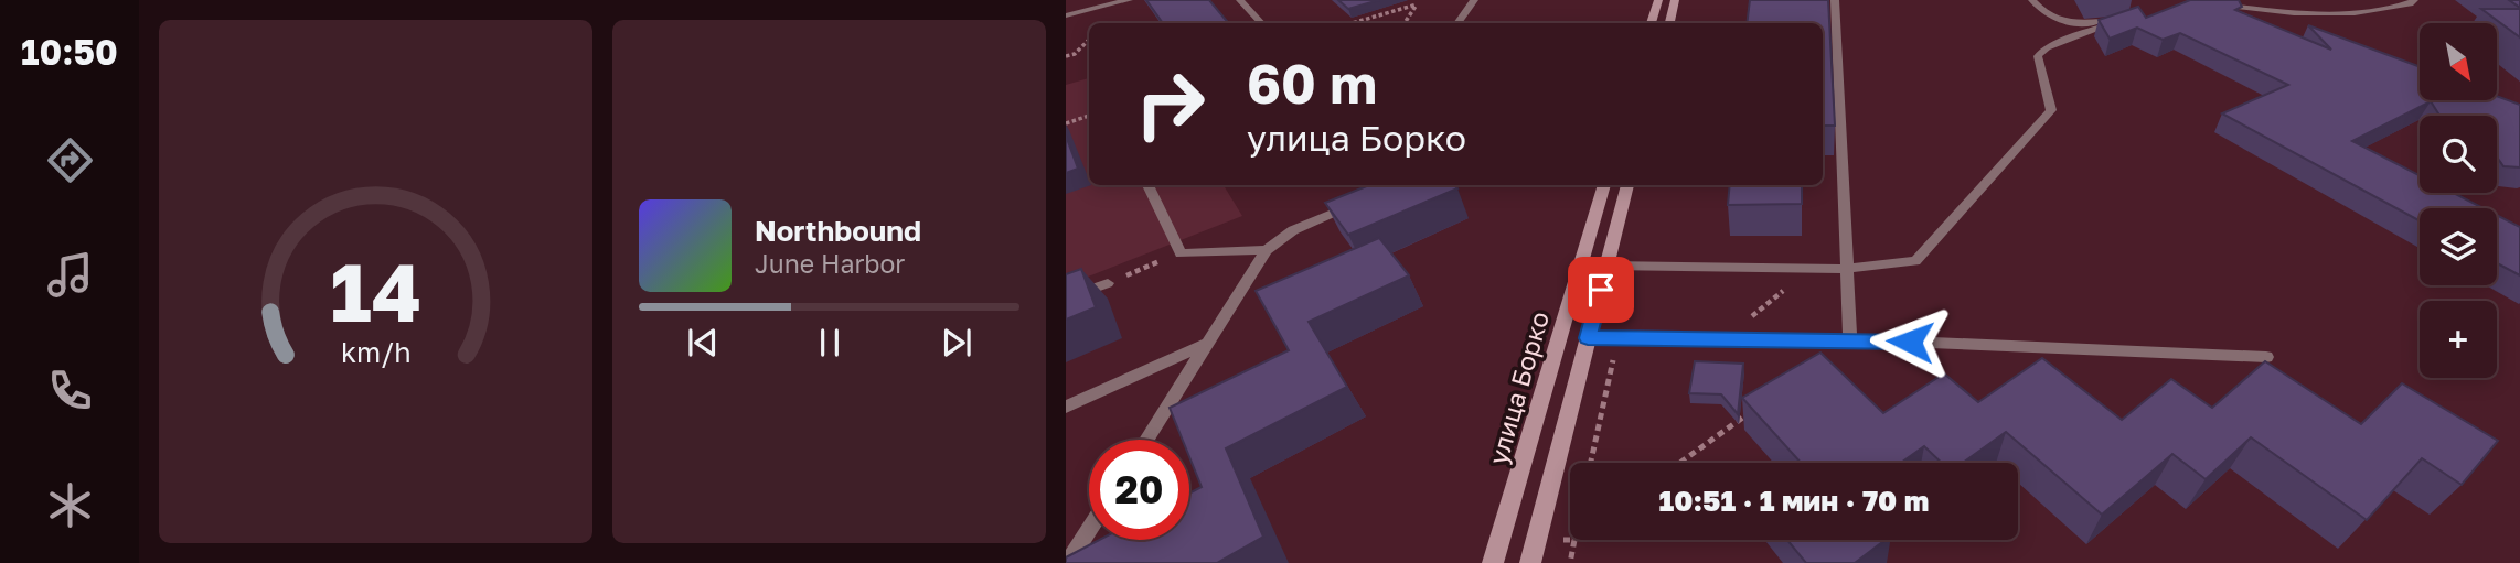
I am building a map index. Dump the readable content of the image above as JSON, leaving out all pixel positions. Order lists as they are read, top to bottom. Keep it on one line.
{"streets":{"main road":["улица Борко"]},"north":"bottom right","page":{"tabs":"10:50","map_buttons":"+","turn":["60 m","улица Борко"],"song":["Northbound","June Harbor"],"limit":"20","trip":"10:51 · 1 мин · 70 m","gauge":["14","km/h"]}}
